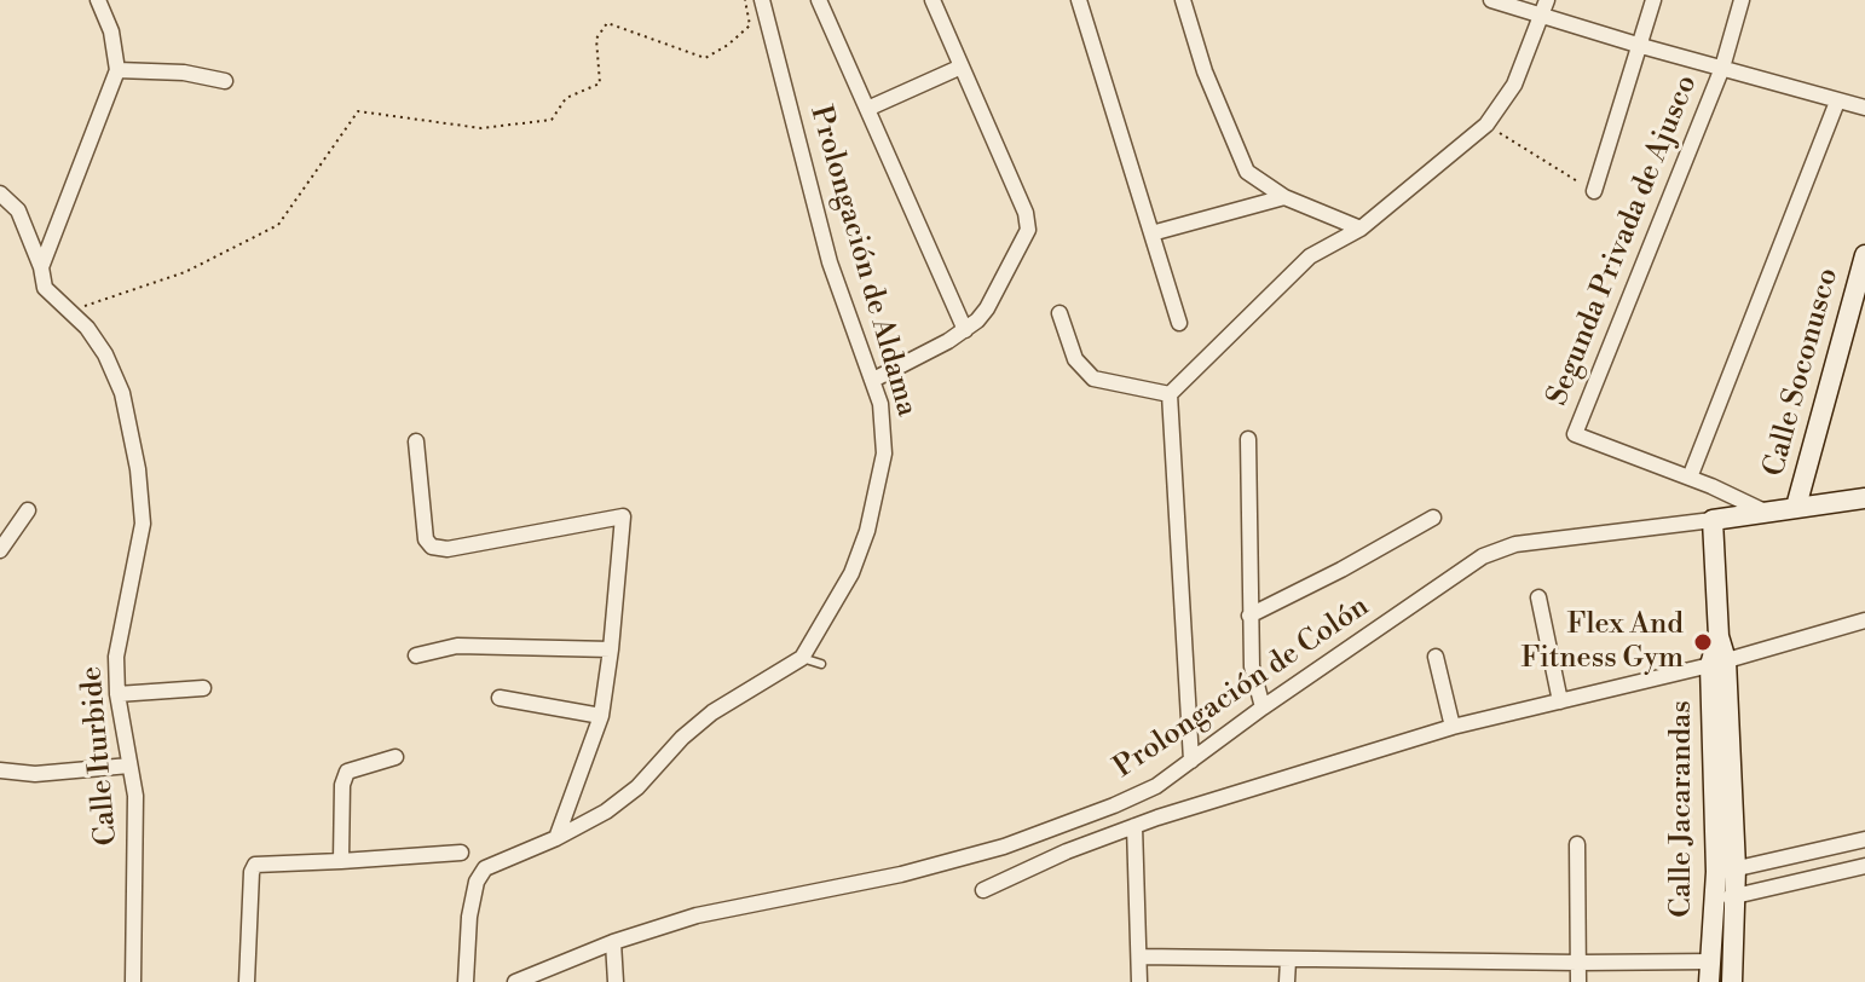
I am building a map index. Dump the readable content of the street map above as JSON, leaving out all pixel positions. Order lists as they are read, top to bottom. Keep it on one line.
{"streets":{"main road":["Calle Soconusco","Calle Jacarandas"],"street":["Segunda Privada de Ajusco","Prolongación de Aldama","Prolongación de Colón","Calle Iturbide"]},"crossings":[["Prolongación de Colón","Calle Jacarandas"]],"places":["Flex And Fitness Gym"]}
